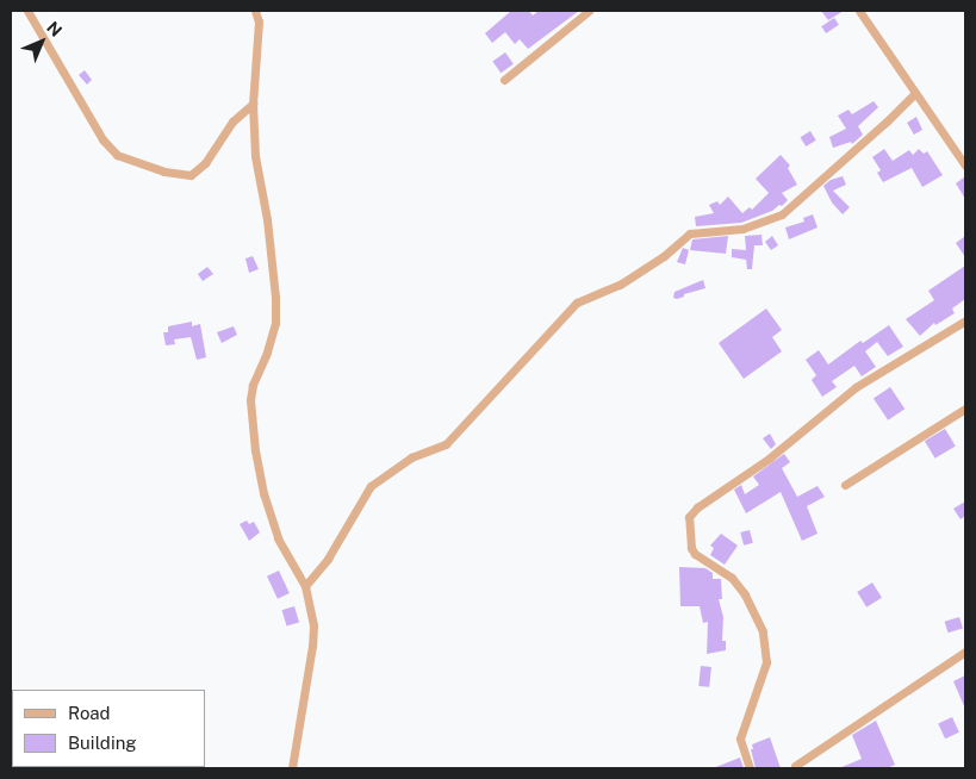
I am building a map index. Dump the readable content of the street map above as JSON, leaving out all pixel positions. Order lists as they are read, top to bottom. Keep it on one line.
{"legend":["Road","Building"],"north":"top right"}
